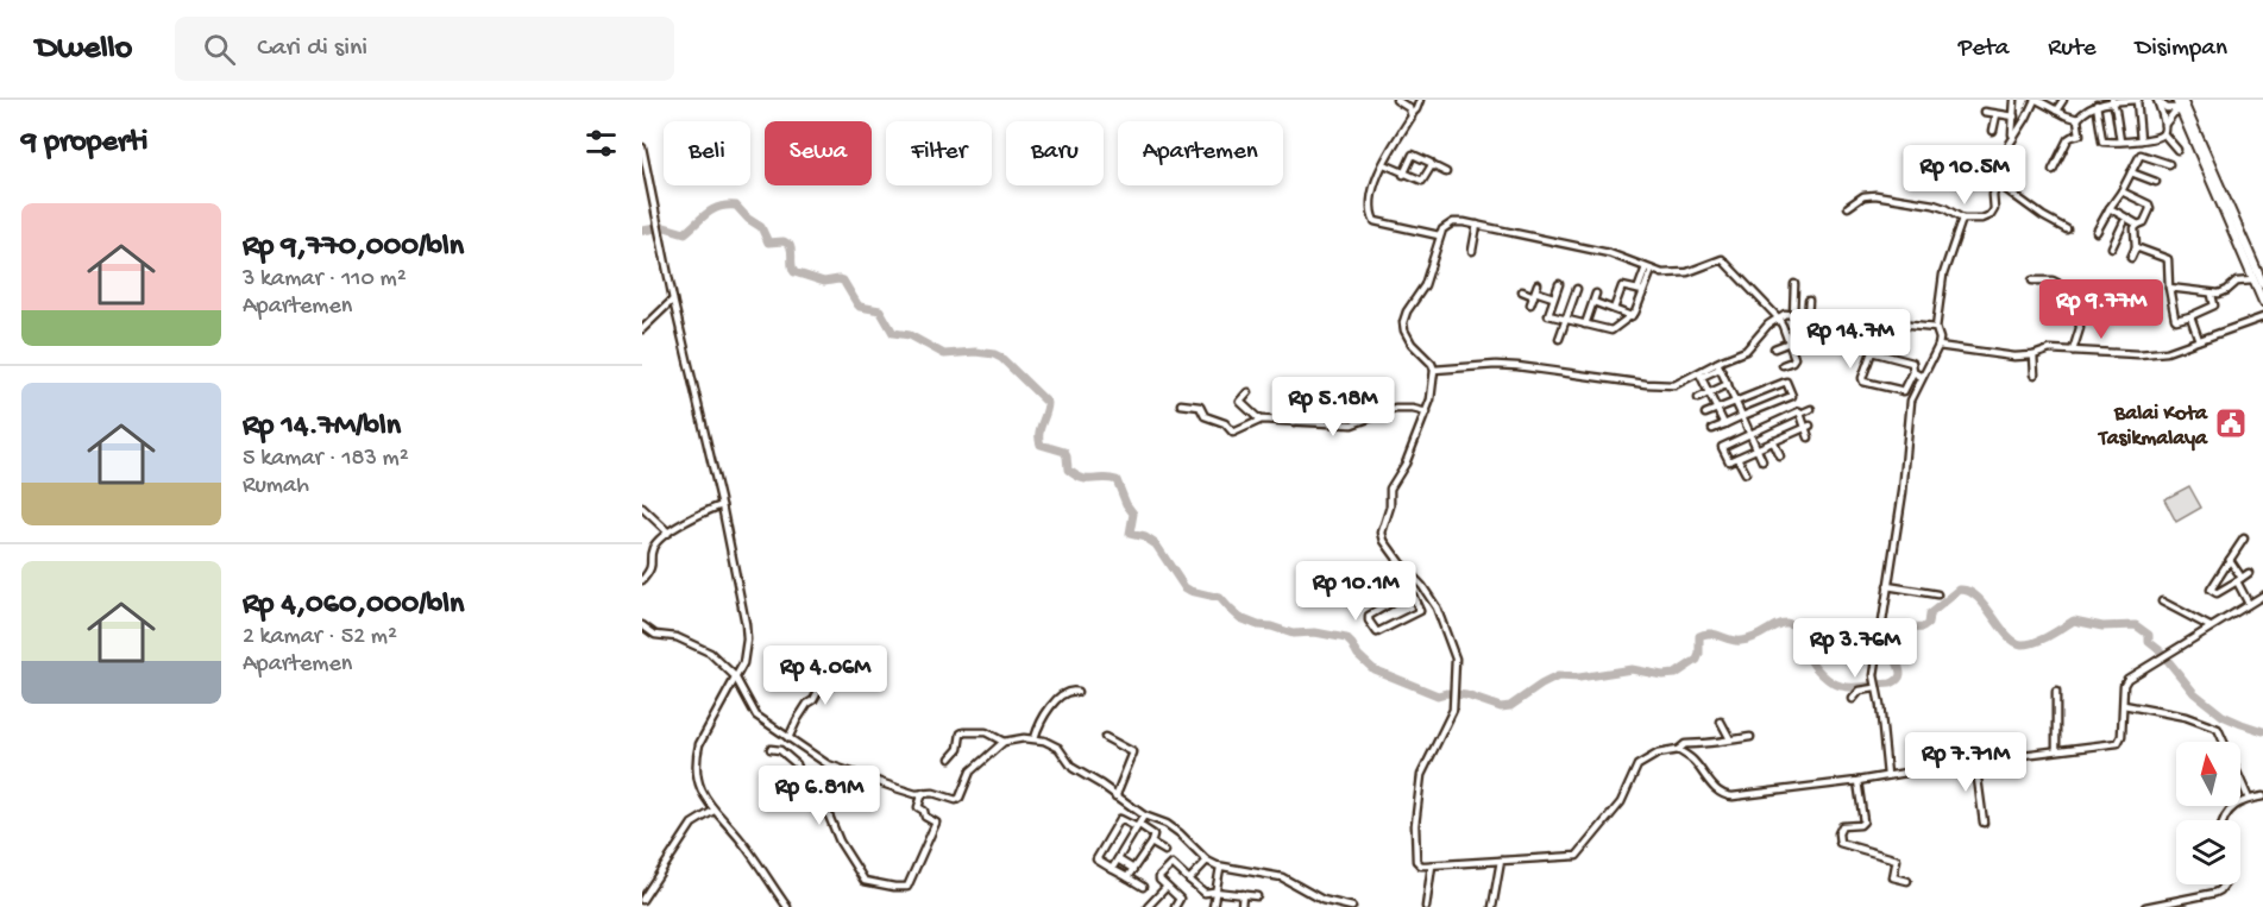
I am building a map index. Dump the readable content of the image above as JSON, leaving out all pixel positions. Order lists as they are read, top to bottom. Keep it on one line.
{"places":{"public building":["Balai Kota Tasikmalaya"]},"north":"top","page":{"header":"Dwello","search":"Cari di sini","nav":["Peta","Rute","Disimpan"],"heading":"9 properti","chip":["Beli","Sewa","Filter","Baru","Apartemen"],"price":["Rp 10.5M","Rp 9.77M","Rp 14.7M","Rp 5.18M","Rp 10.1M","Rp 3.76M","Rp 4.06M","Rp 7.71M","Rp 6.81M"],"list":[{"name":"Rp 9,770,000/bln","note":"3 kamar · 110 m² · Apartemen"},{"name":"Rp 14.7M/bln","note":"5 kamar · 183 m² · Rumah"},{"name":"Rp 4,060,000/bln","note":"2 kamar · 52 m² · Apartemen"}]}}
